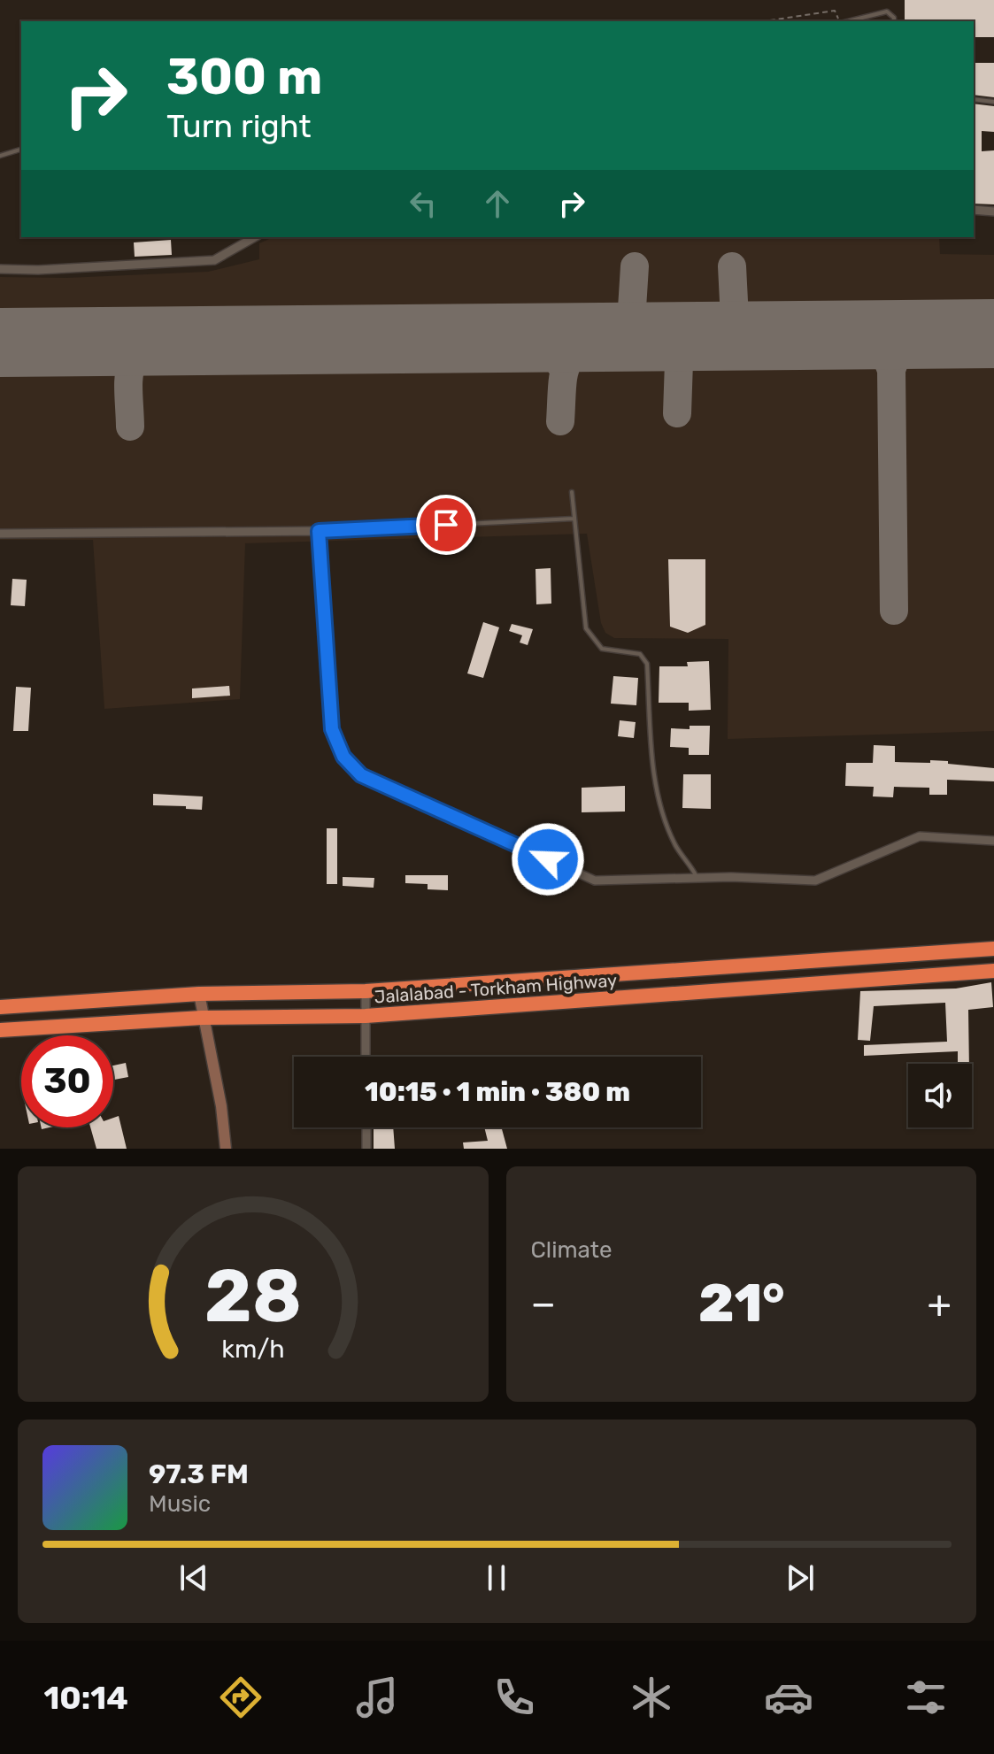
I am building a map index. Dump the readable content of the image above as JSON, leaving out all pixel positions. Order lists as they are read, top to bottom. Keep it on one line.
{"streets":{"highway":["Jalalabad - Torkham Highway"]},"page":{"turn":["300 m","Turn right"],"limit":"30","trip":"10:15 · 1 min · 380 m","tile":"Climate","heat":["−","21°","+"],"song":["97.3 FM","Music"],"tabs":"10:14","gauge":["28","km/h"]}}
